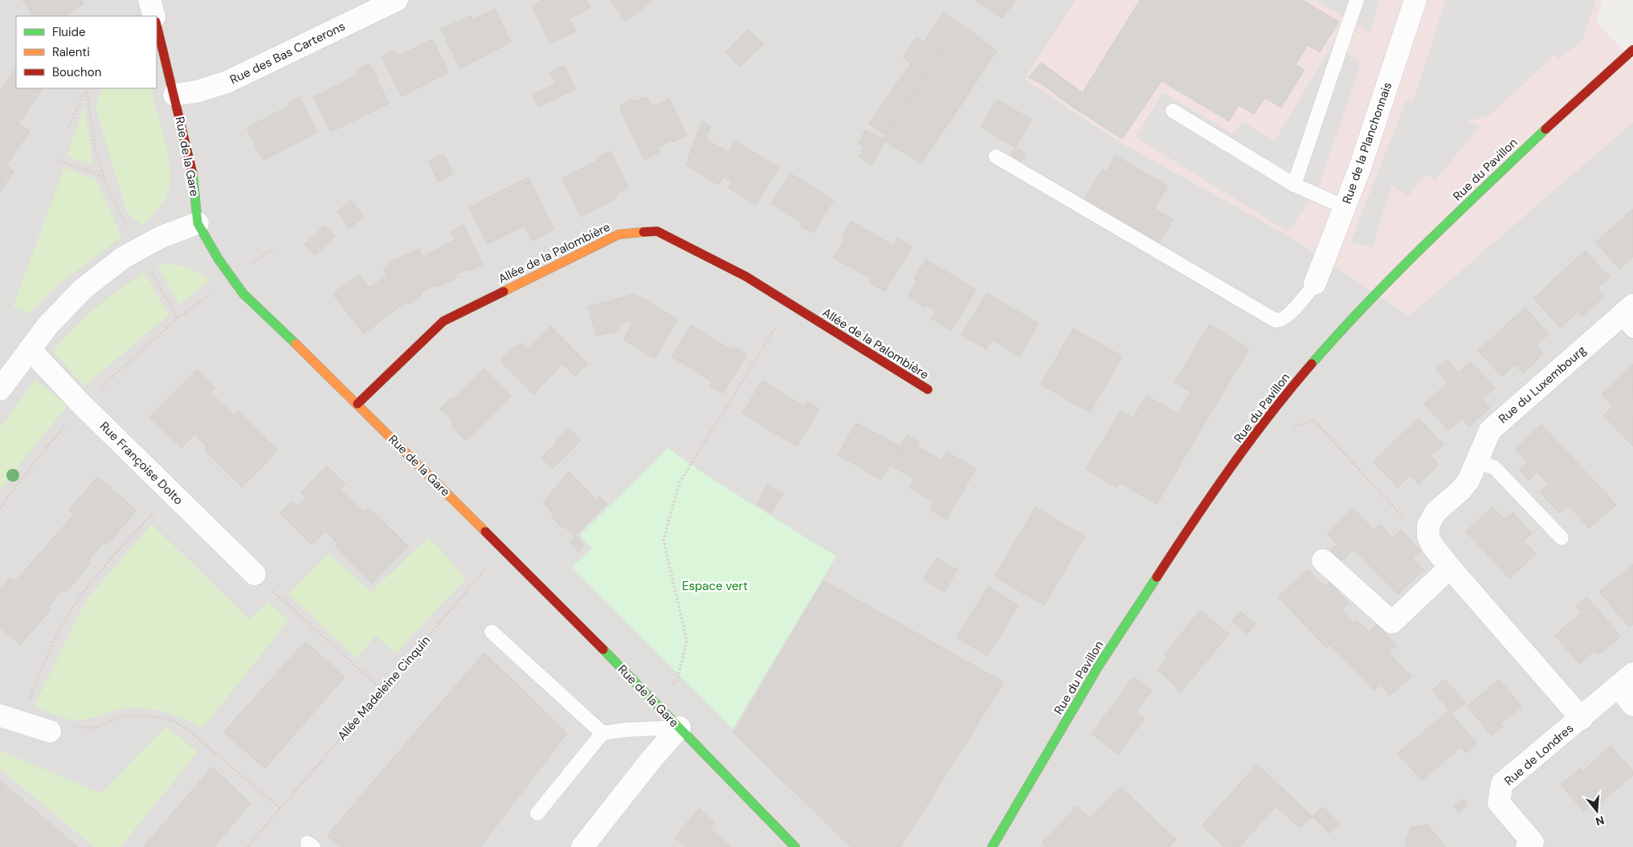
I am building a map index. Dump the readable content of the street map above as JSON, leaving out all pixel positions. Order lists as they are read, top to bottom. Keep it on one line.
{"streets":{"street":["Rue des Bas Carterons","Rue de la Planchonnais","Rue de la Gare","Rue du Pavillon","Allée de la Palombière","Rue du Luxembourg","Rue Françoise Dolto","Rue de Londres"],"path":["Allée Madeleine Cinquin"]},"crossings":[["Rue des Bas Carterons","Rue de la Gare"],["Rue de la Gare","Allée de la Palombière"],["Rue de la Gare","Allée Madeleine Cinquin"]],"parks":["Espace vert"],"legend":["Fluide","Ralenti","Bouchon"],"north":"bottom"}
